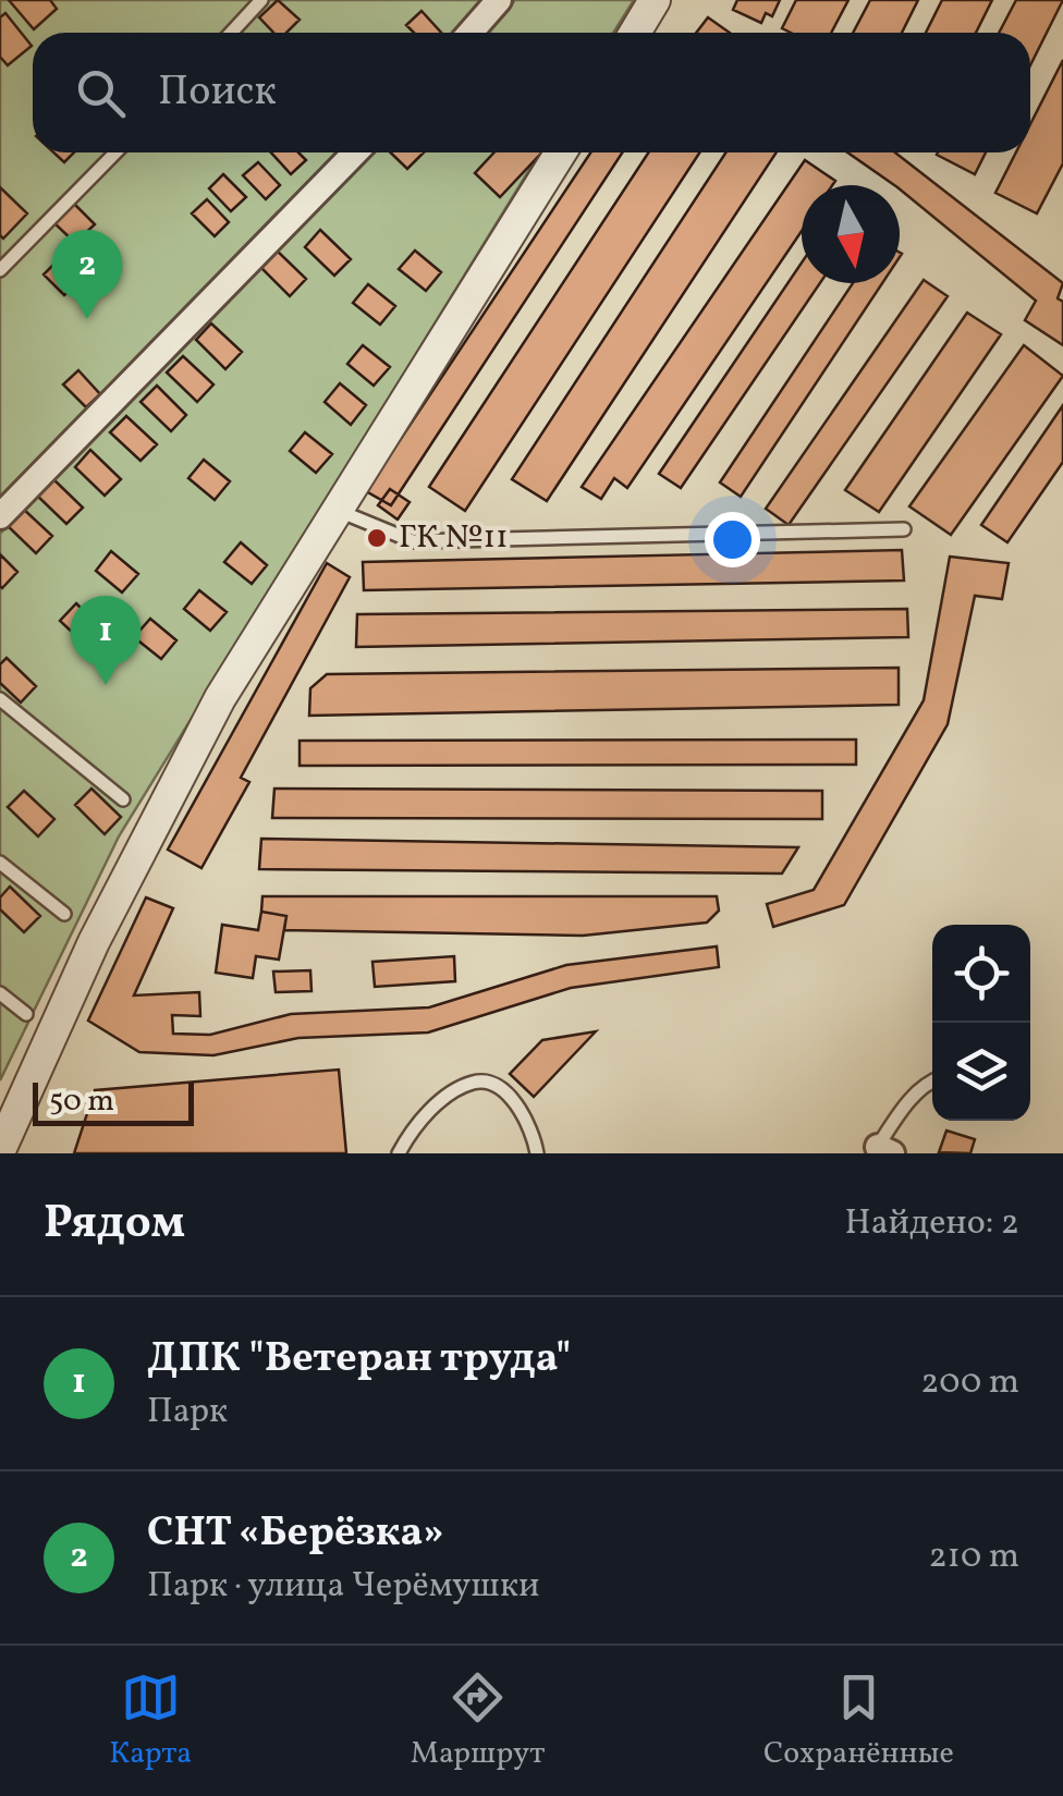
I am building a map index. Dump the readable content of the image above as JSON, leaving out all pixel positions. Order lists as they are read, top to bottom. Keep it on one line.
{"places":["ГК №11"],"scale_bar":"50 m","north":"bottom","page":{"search":"Поиск","pins":["2","1"],"scale":"50 m","heading":["Рядом","Найдено: 2"],"list":[{"mark":"1","name":"ДПК \"Ветеран труда\"","note":"Парк","value":"200 m"},{"mark":"2","name":"СНТ «Берёзка»","note":"Парк · улица Черёмушки","value":"210 m"}],"nav":["Карта","Маршрут","Сохранённые"]}}
